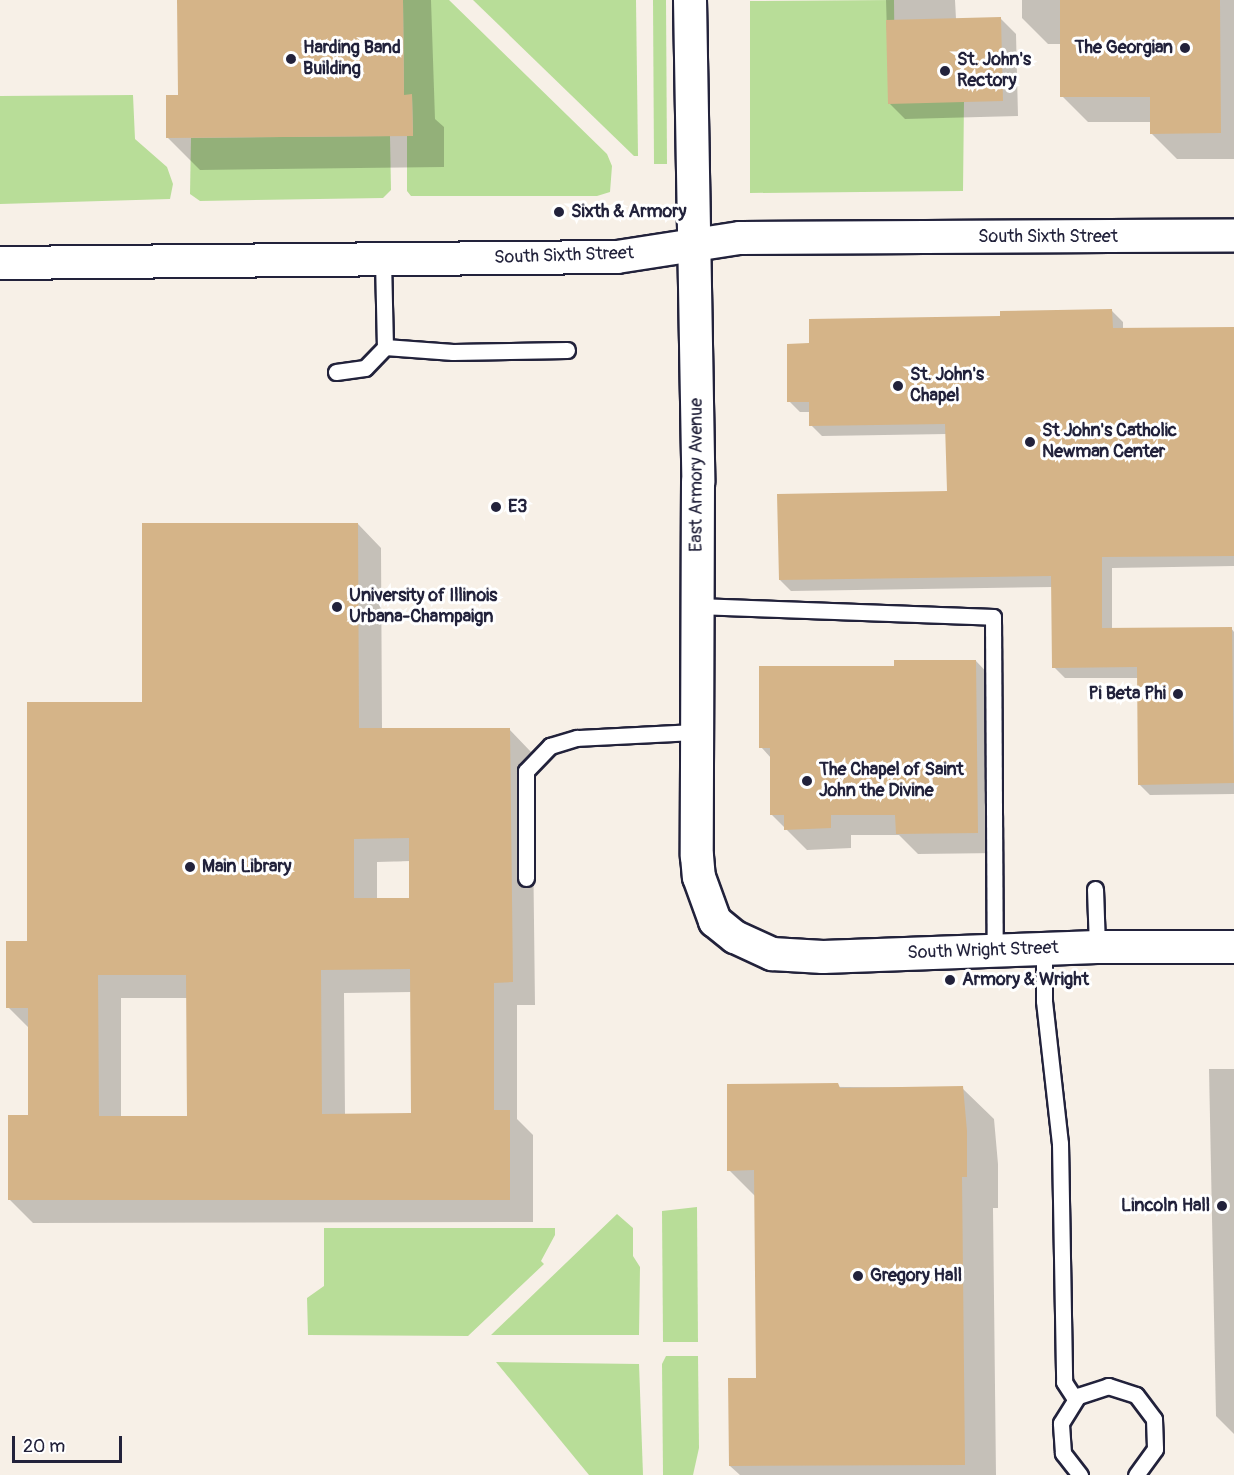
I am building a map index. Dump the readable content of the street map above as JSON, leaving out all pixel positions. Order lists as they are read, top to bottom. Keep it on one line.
{"streets":{"street":["South Sixth Street","East Armory Avenue","South Wright Street"]},"crossings":[["South Sixth Street","East Armory Avenue"],["East Armory Avenue","South Wright Street"]],"places":["The Georgian","Harding Band Building","St. John's Rectory","Sixth & Armory","St. John's Chapel","St John's Catholic Newman Center","E3","University of Illinois Urbana-Champaign","Pi Beta Phi","The Chapel of Saint John the Divine","Main Library","Armory & Wright","Lincoln Hall","Gregory Hall"],"scale_bar":"20 m"}
